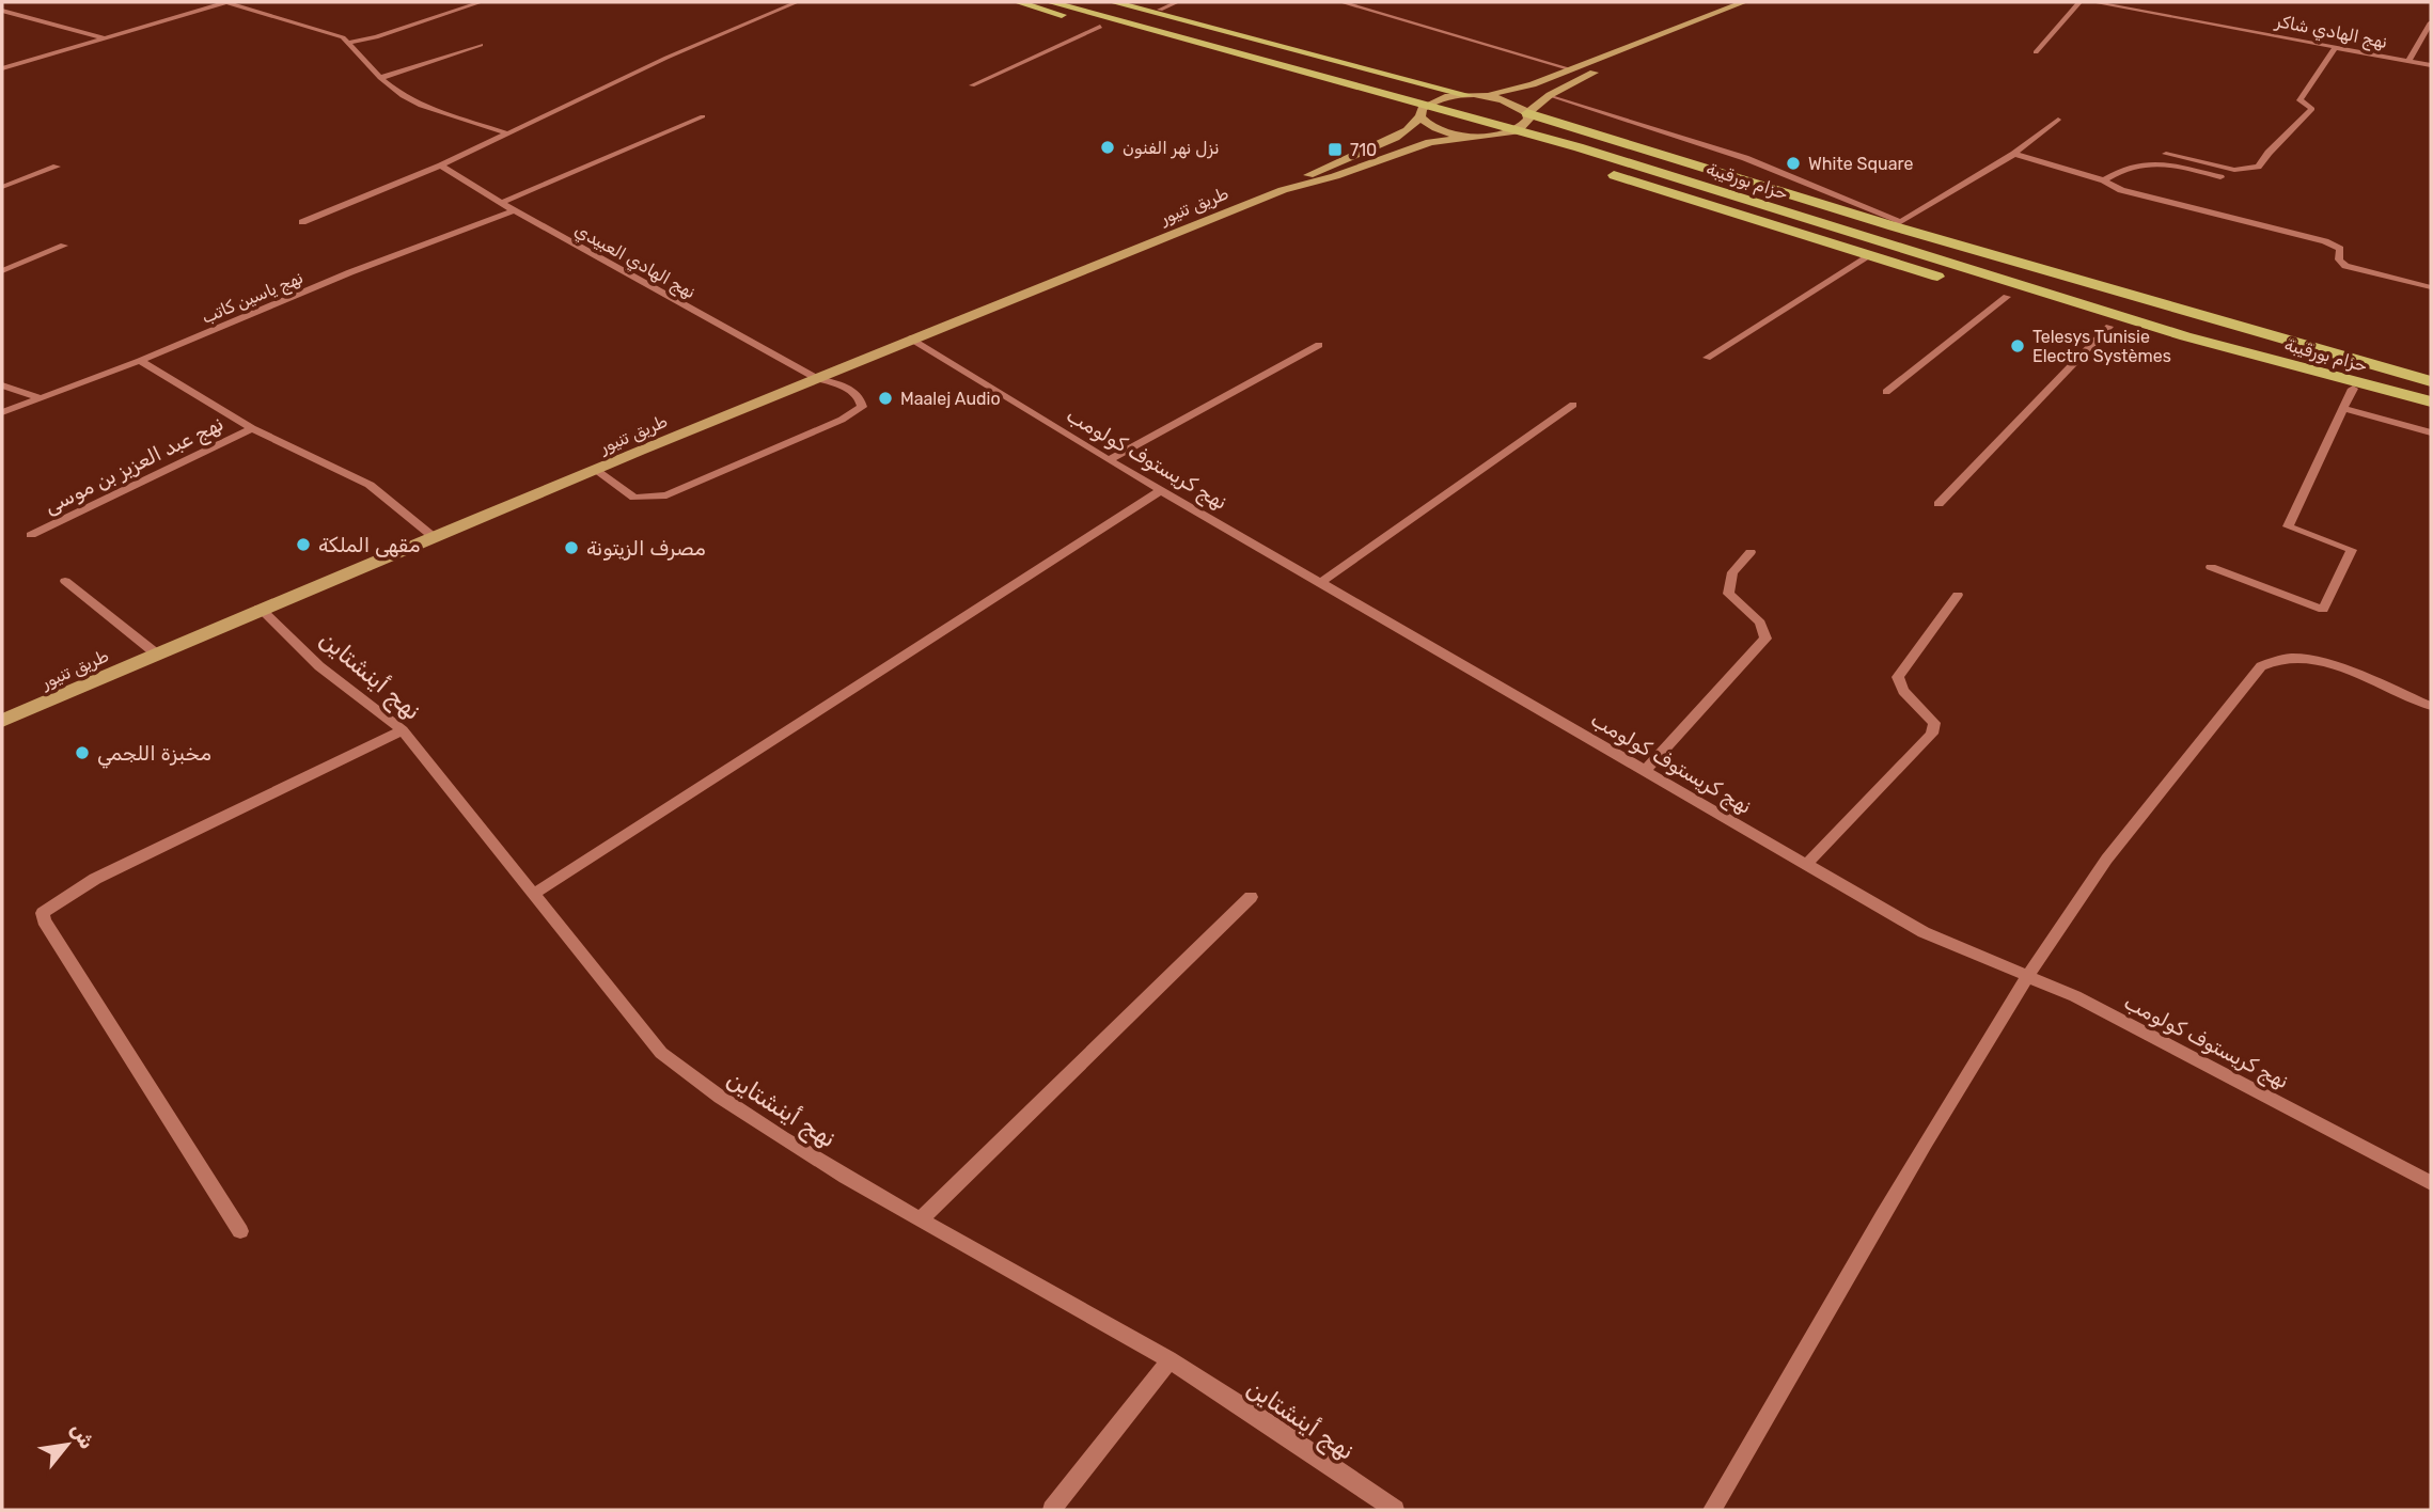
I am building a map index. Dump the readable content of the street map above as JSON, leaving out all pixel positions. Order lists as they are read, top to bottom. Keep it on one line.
{"streets":{"highway":["حزام بورقيبة"],"main road":["طريق تنيور"],"street":["نهج الهادي شاكر","نهج الهادي العبيدي","نهج ياسين كاتب","نهج كريستوف كولومب","نهج عبد العزيز بن موسى","نهج أينشتاين"]},"crossings":[["طريق تنيور","نهج الهادي العبيدي"],["طريق تنيور","نهج كريستوف كولومب"],["طريق تنيور","نهج عبد العزيز بن موسى"],["طريق تنيور","نهج أينشتاين"],["نهج الهادي العبيدي","نهج ياسين كاتب"],["نهج ياسين كاتب","نهج عبد العزيز بن موسى"]],"places":{"other":["نزل نهر الفنون","White Square","Telesys Tunisie Electro Systèmes","Maalej Audio","مقهى الملكة","مصرف الزيتونة","مخبزة اللجمي"],"transit":["710"]},"north":"top right"}
